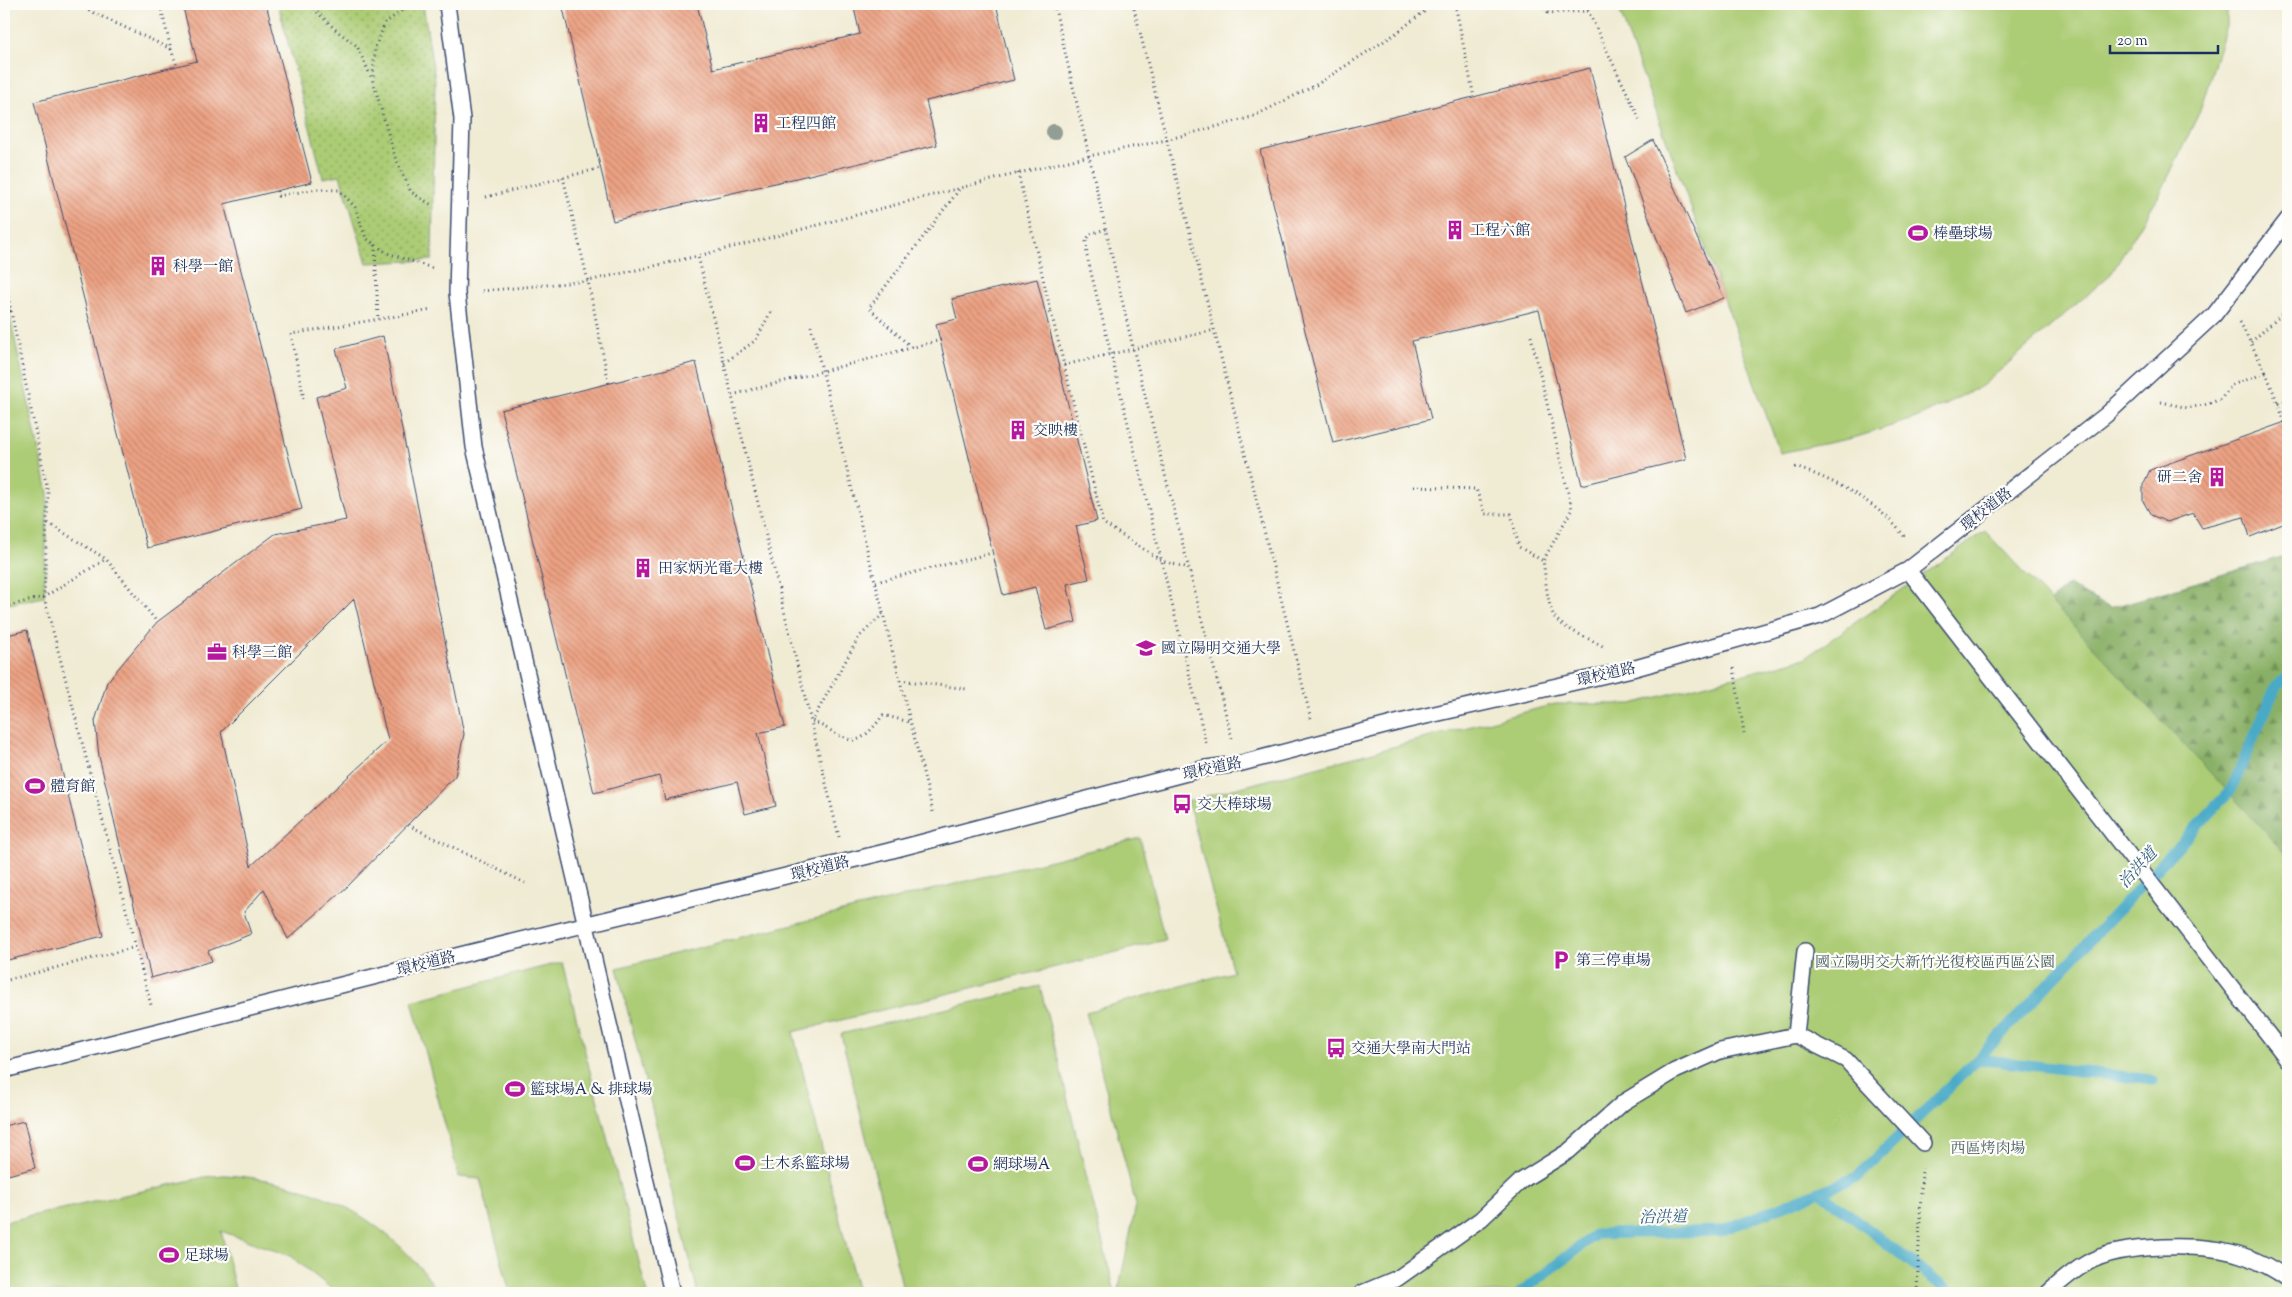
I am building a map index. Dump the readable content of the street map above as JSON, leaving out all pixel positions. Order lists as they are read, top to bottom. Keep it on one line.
{"streets":{"lane":["環校道路"]},"water":["治洪道"],"parks":["國立陽明交大新竹光復校區西區公園","西區烤肉場"],"places":{"building":["工程四館","工程六館","科學一館","交映樓","研二舍","田家炳光電大樓"],"sports":["棒壘球場","體育館","籃球場A & 排球場","土木系籃球場","網球場A","足球場"],"school or university":["國立陽明交通大學"],"office":["科學三館"],"bus stop":["交大棒球場","交通大學南大門站"],"parking":["第三停車場"]},"scale_bar":"20 m"}
